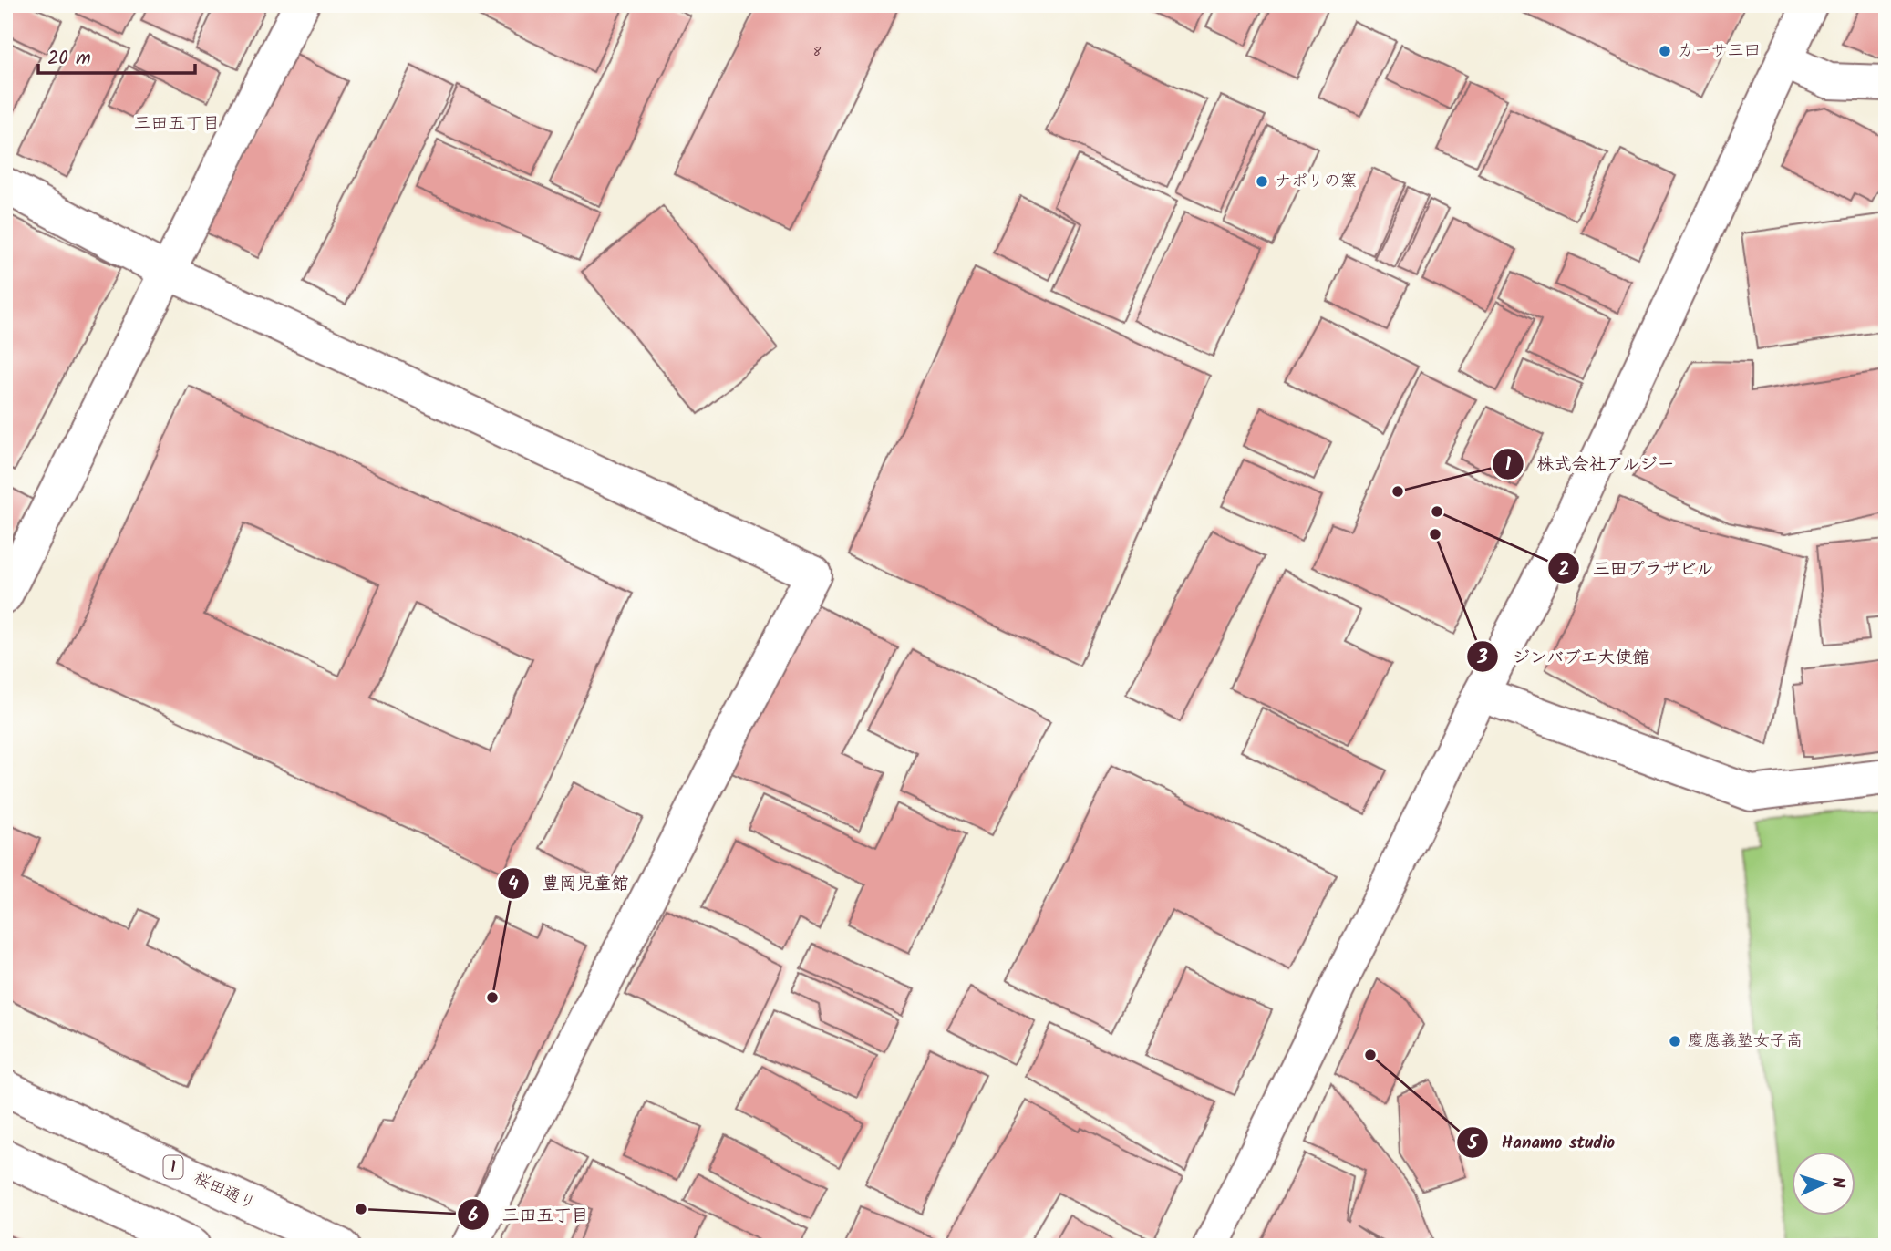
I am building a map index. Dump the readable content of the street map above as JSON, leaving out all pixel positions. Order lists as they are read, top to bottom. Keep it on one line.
{"streets":{"main road":["1","桜田通り"]},"districts":["三田五丁目"],"places":["カーサ三田","ナポリの窯","株式会社アルジー","三田プラザビル","ジンバブエ大使館","豊岡児童館","慶應義塾女子高","Hanamo studio","三田五丁目"],"house_numbers":["8"],"scale_bar":"20 m","north":"right"}
